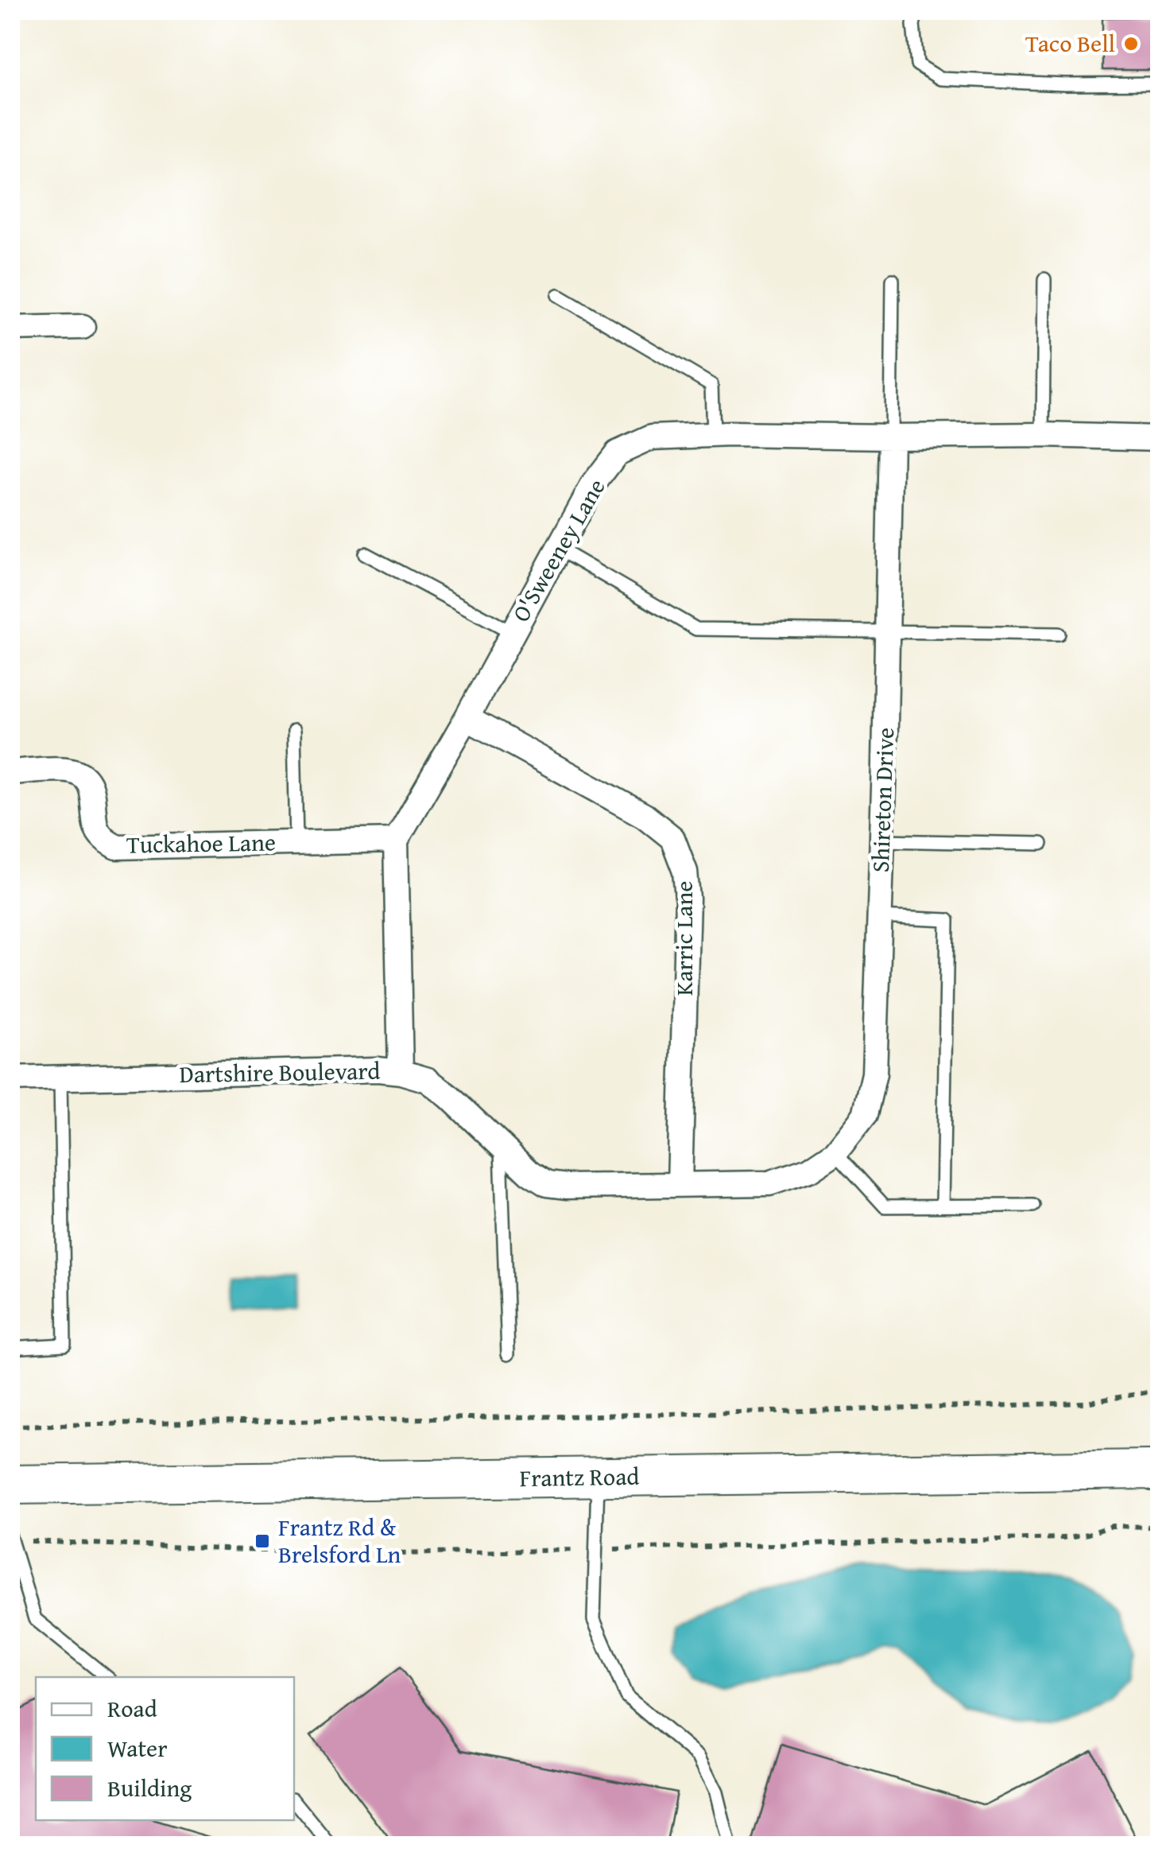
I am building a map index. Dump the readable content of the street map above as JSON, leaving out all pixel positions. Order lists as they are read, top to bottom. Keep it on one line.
{"streets":{"main road":["Frantz Road"],"street":["O'Sweeney Lane","Shireton Drive","Tuckahoe Lane","Karric Lane","Dartshire Boulevard"]},"crossings":[["O'Sweeney Lane","Shireton Drive"],["O'Sweeney Lane","Tuckahoe Lane"],["O'Sweeney Lane","Karric Lane"],["Shireton Drive","Dartshire Boulevard"],["Karric Lane","Dartshire Boulevard"]],"places":{"other":["Taco Bell"],"transit":["Frantz Rd & Brelsford Ln"]},"legend":["Road","Water","Building"]}
